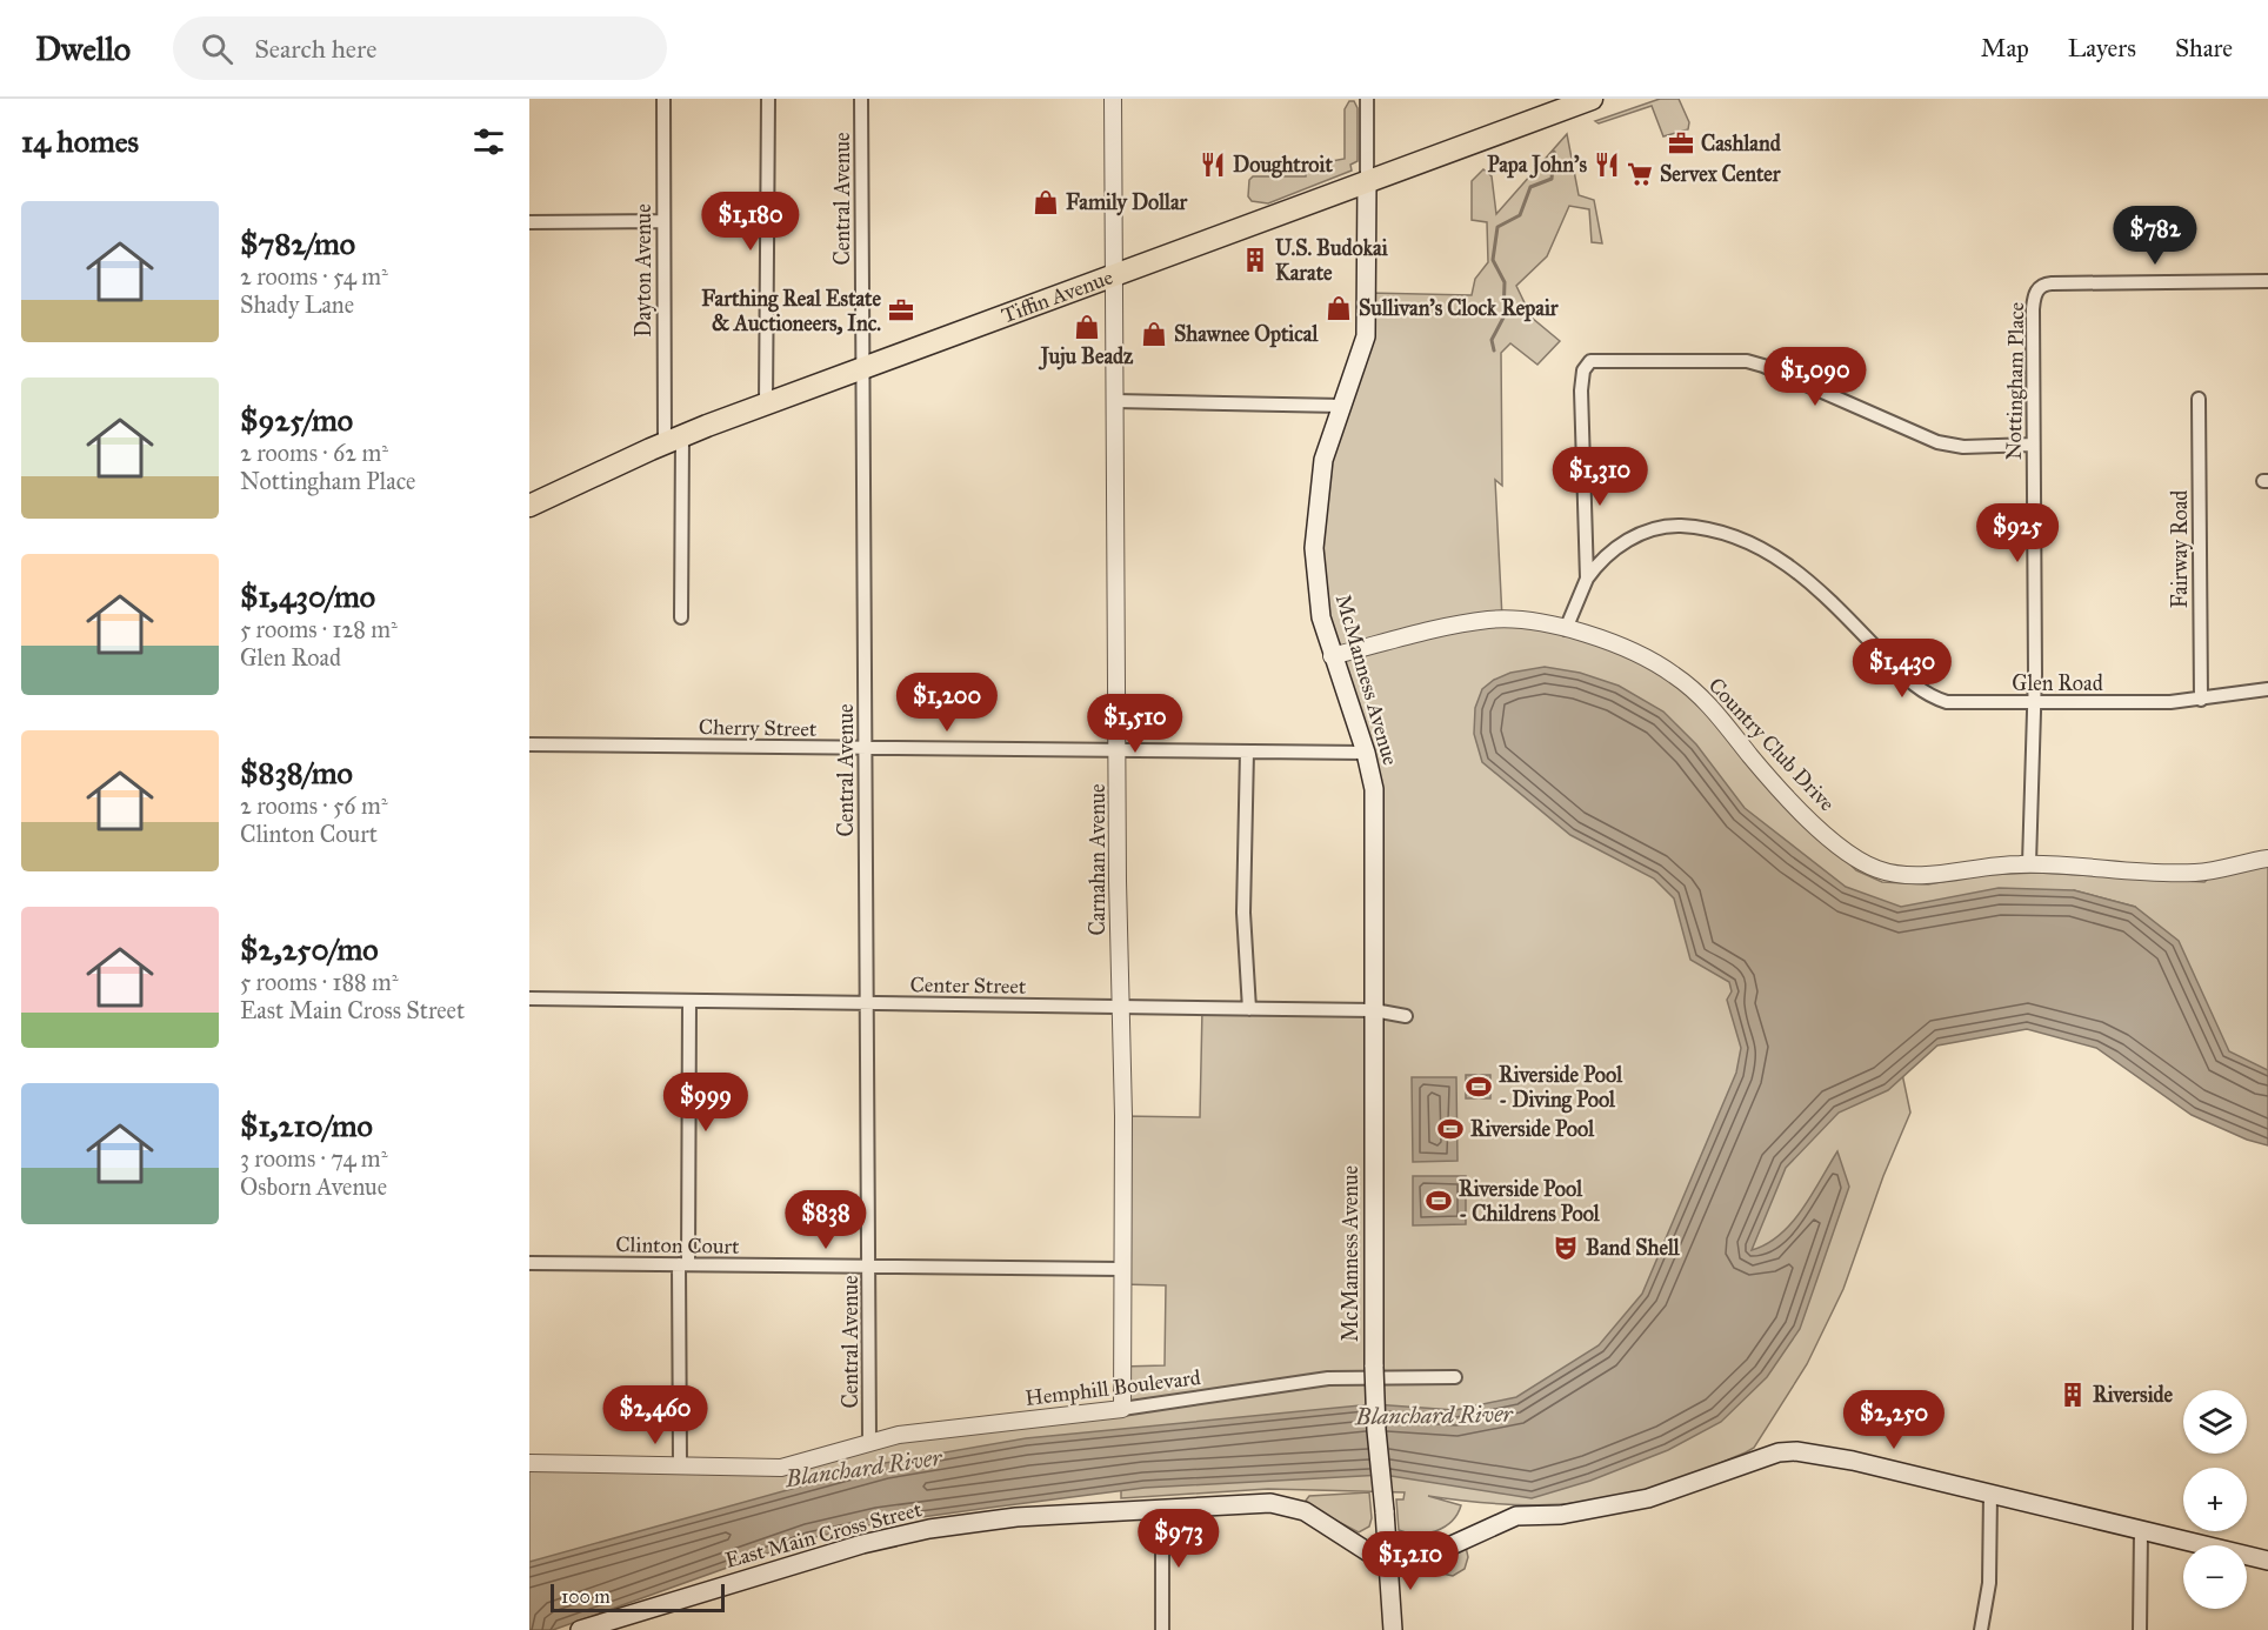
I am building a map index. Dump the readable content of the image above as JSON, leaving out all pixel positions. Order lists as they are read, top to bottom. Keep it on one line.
{"streets":{"highway":["Tiffin Avenue"],"main road":["McManness Avenue","East Main Cross Street"],"street":["Central Avenue","Dayton Avenue","Nottingham Place","Fairway Road","Glen Road","Cherry Street","Country Club Drive","Carnahan Avenue","Center Street","Clinton Court","Hemphill Boulevard"]},"crossings":[["Central Avenue","Tiffin Avenue"],["Central Avenue","Cherry Street"],["Central Avenue","Center Street"],["Central Avenue","Clinton Court"],["Central Avenue","Hemphill Boulevard"],["Dayton Avenue","Tiffin Avenue"],["Tiffin Avenue","McManness Avenue"],["Tiffin Avenue","Carnahan Avenue"],["Nottingham Place","Glen Road"],["Nottingham Place","Country Club Drive"],["Fairway Road","Glen Road"],["McManness Avenue","Cherry Street"],["McManness Avenue","Country Club Drive"],["McManness Avenue","Center Street"],["McManness Avenue","East Main Cross Street"],["Cherry Street","Carnahan Avenue"],["Carnahan Avenue","Center Street"],["Carnahan Avenue","Clinton Court"],["Carnahan Avenue","Hemphill Boulevard"]],"water":["Blanchard River"],"places":{"office":["Cashland","Farthing Real Estate & Auctioneers, Inc."],"restaurant":["Doughtroit","Papa John's"],"supermarket":["Servex Center"],"shop":["Family Dollar","Sullivan's Clock Repair","Juju Beadz","Shawnee Optical"],"building":["U.S. Budokai Karate","Riverside"],"sports":["Riverside Pool - Diving Pool","Riverside Pool","Riverside Pool - Childrens Pool"],"theatre":["Band Shell"]},"scale_bar":"100 m","page":{"header":"Dwello","search":"Search here","nav":["Map","Layers","Share"],"heading":"14 homes","list":[{"name":"$782/mo","note":"2 rooms · 54 m² · Shady Lane"},{"name":"$925/mo","note":"2 rooms · 62 m² · Nottingham Place"},{"name":"$1,430/mo","note":"5 rooms · 128 m² · Glen Road"},{"name":"$838/mo","note":"2 rooms · 56 m² · Clinton Court"},{"name":"$2,250/mo","note":"5 rooms · 188 m² · East Main Cross Street"},{"name":"$1,210/mo","note":"3 rooms · 74 m² · Osborn Avenue"}],"price":["$1,180","$782","$1,090","$1,310","$925","$1,430","$1,200","$1,510","$999","$838","$2,460","$2,250","$973","$1,210"],"map_buttons":["+","−"],"scale":"100 m"}}
